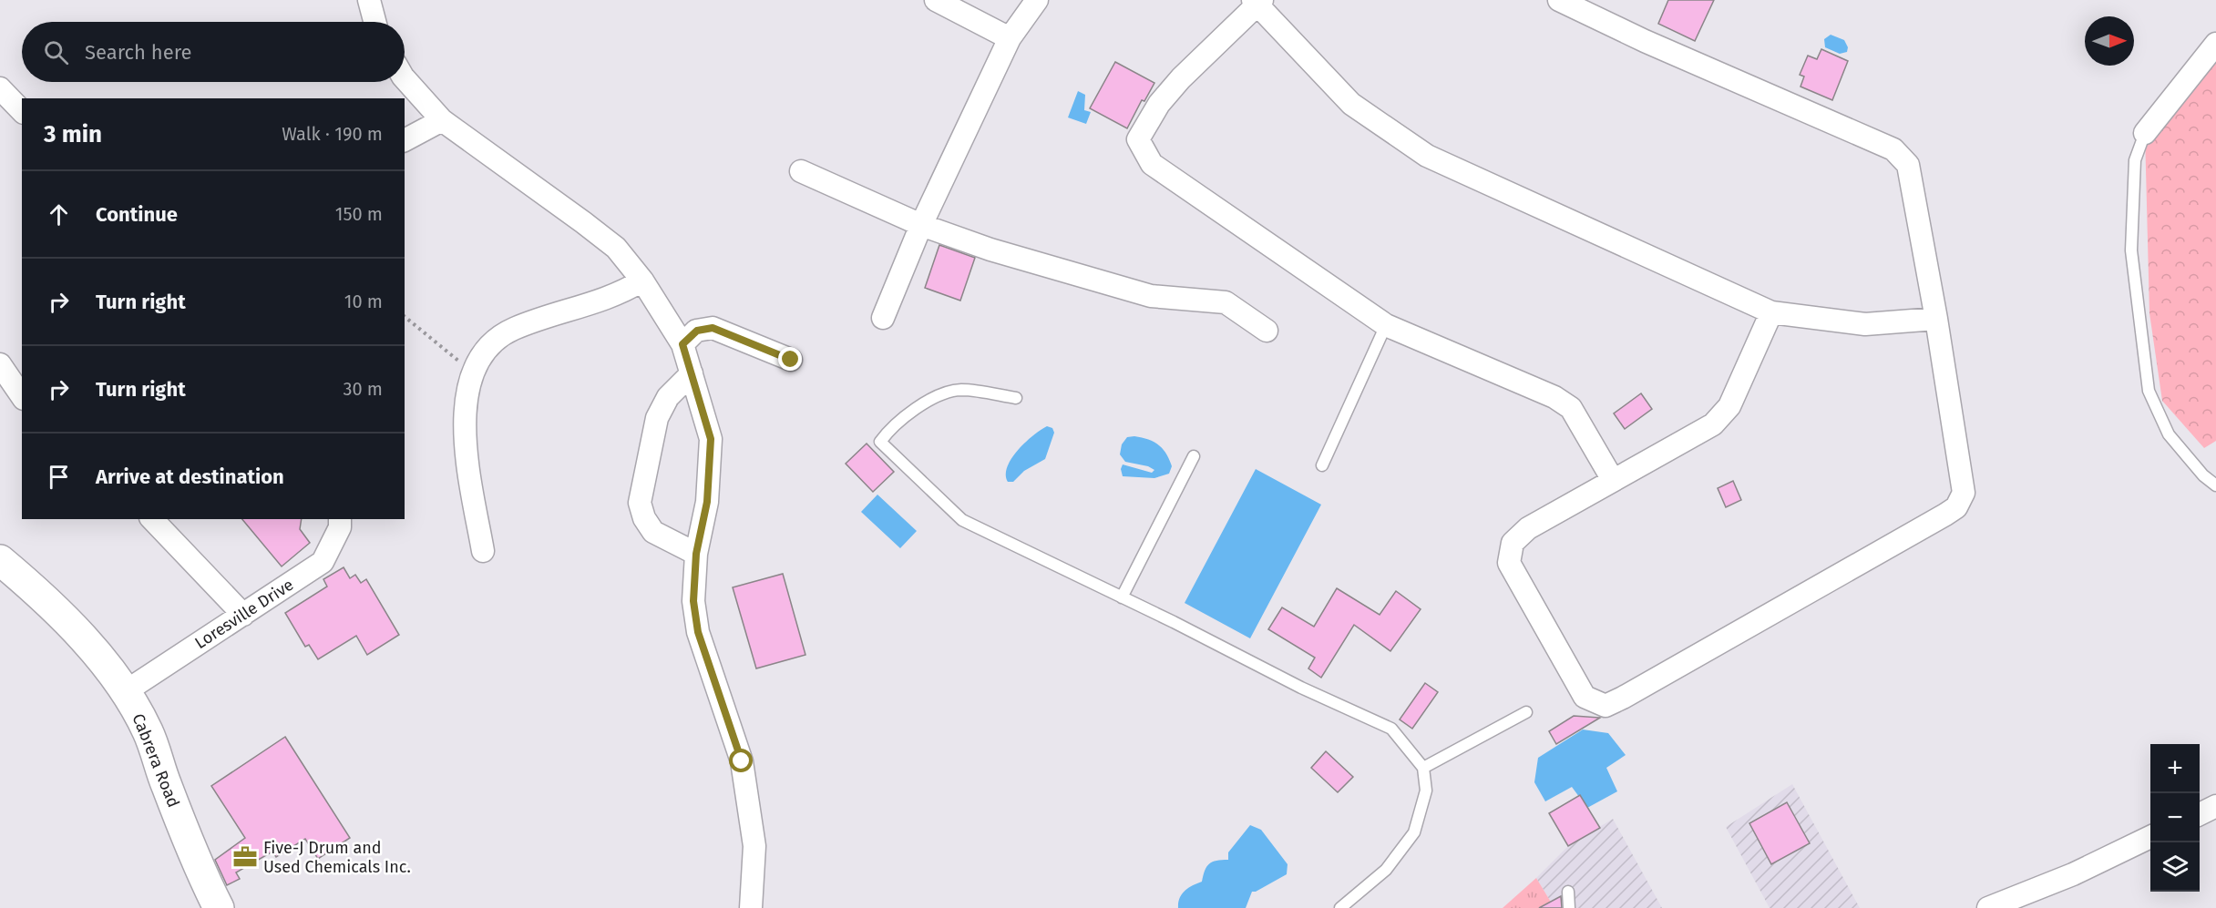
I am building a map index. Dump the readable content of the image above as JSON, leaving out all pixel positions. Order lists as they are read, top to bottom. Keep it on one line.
{"streets":{"main road":["Cabrera Road"],"street":["Loresville Drive"]},"crossings":[["Loresville Drive","Cabrera Road"]],"places":{"office":["Five-J Drum and Used Chemicals Inc."]},"north":"right","page":{"search":"Search here","heading":["3 min","Walk · 190 m"],"list":[["Continue","150 m"],["Turn right","10 m"],["Turn right","30 m"],"Arrive at destination"],"map_buttons":["+","−"]}}
